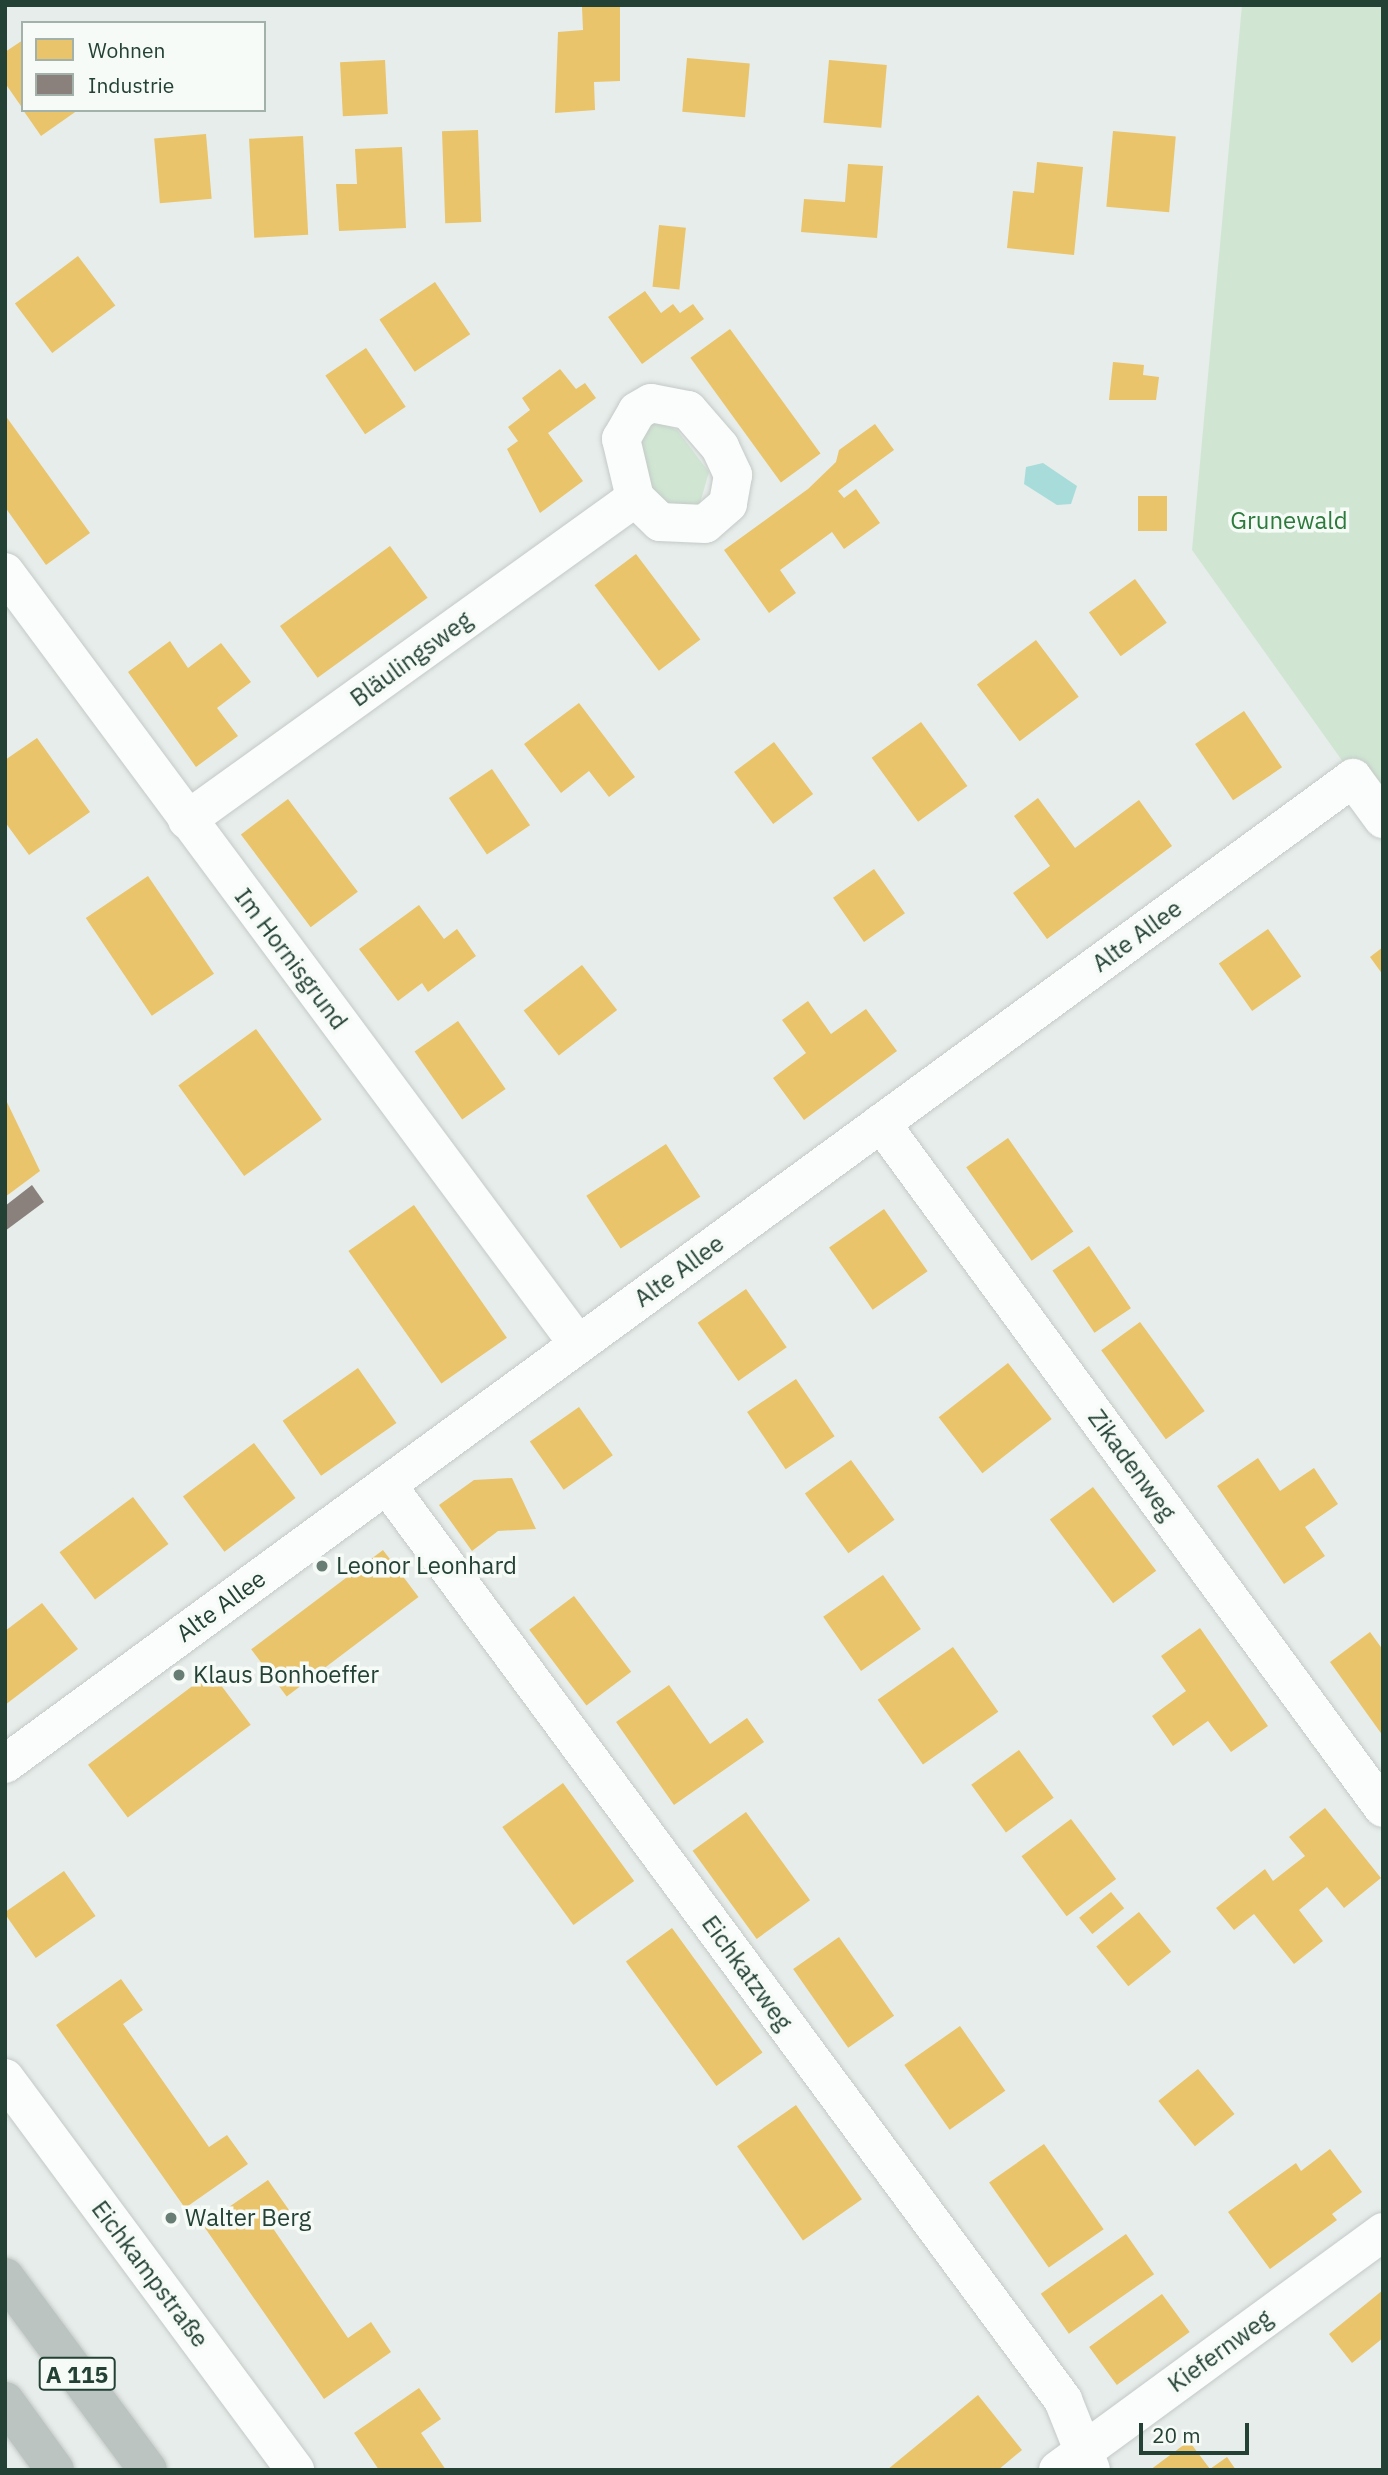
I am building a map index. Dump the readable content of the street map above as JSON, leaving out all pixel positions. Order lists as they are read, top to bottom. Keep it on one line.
{"streets":{"highway":["A 115"],"street":["Bläulingsweg","Alte Allee","Im Hornisgrund","Zikadenweg","Eichkatzweg","Eichkampstraße","Kiefernweg"]},"crossings":[["Bläulingsweg","Im Hornisgrund"],["Alte Allee","Im Hornisgrund"],["Alte Allee","Zikadenweg"],["Alte Allee","Eichkatzweg"],["Eichkatzweg","Kiefernweg"]],"parks":["Grunewald"],"places":["Leonor Leonhard","Klaus Bonhoeffer","Walter Berg"],"legend":["Wohnen","Industrie"],"scale_bar":"20 m"}
